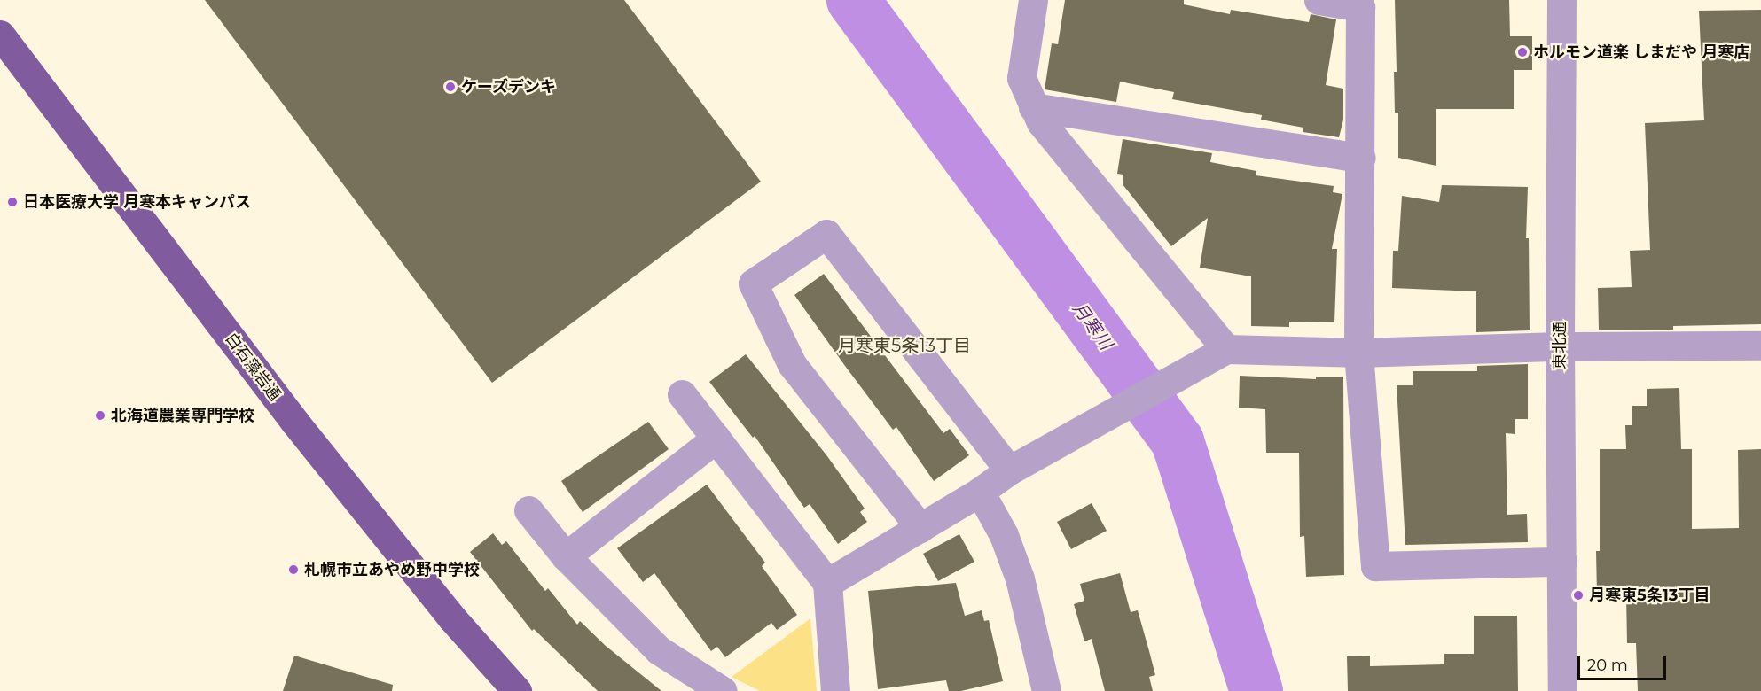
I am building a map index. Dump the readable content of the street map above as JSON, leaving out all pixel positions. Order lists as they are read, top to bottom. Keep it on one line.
{"streets":{"main road":["白石藻岩通"],"street":["東北通"]},"districts":["月寒東5条13丁目"],"water":["月寒川"],"places":["ホルモン道楽 しまだや 月寒店","ケーズデンキ","日本医療大学 月寒本キャンパス","北海道農業専門学校","札幌市立あやめ野中学校","月寒東5条13丁目"],"scale_bar":"20 m"}
